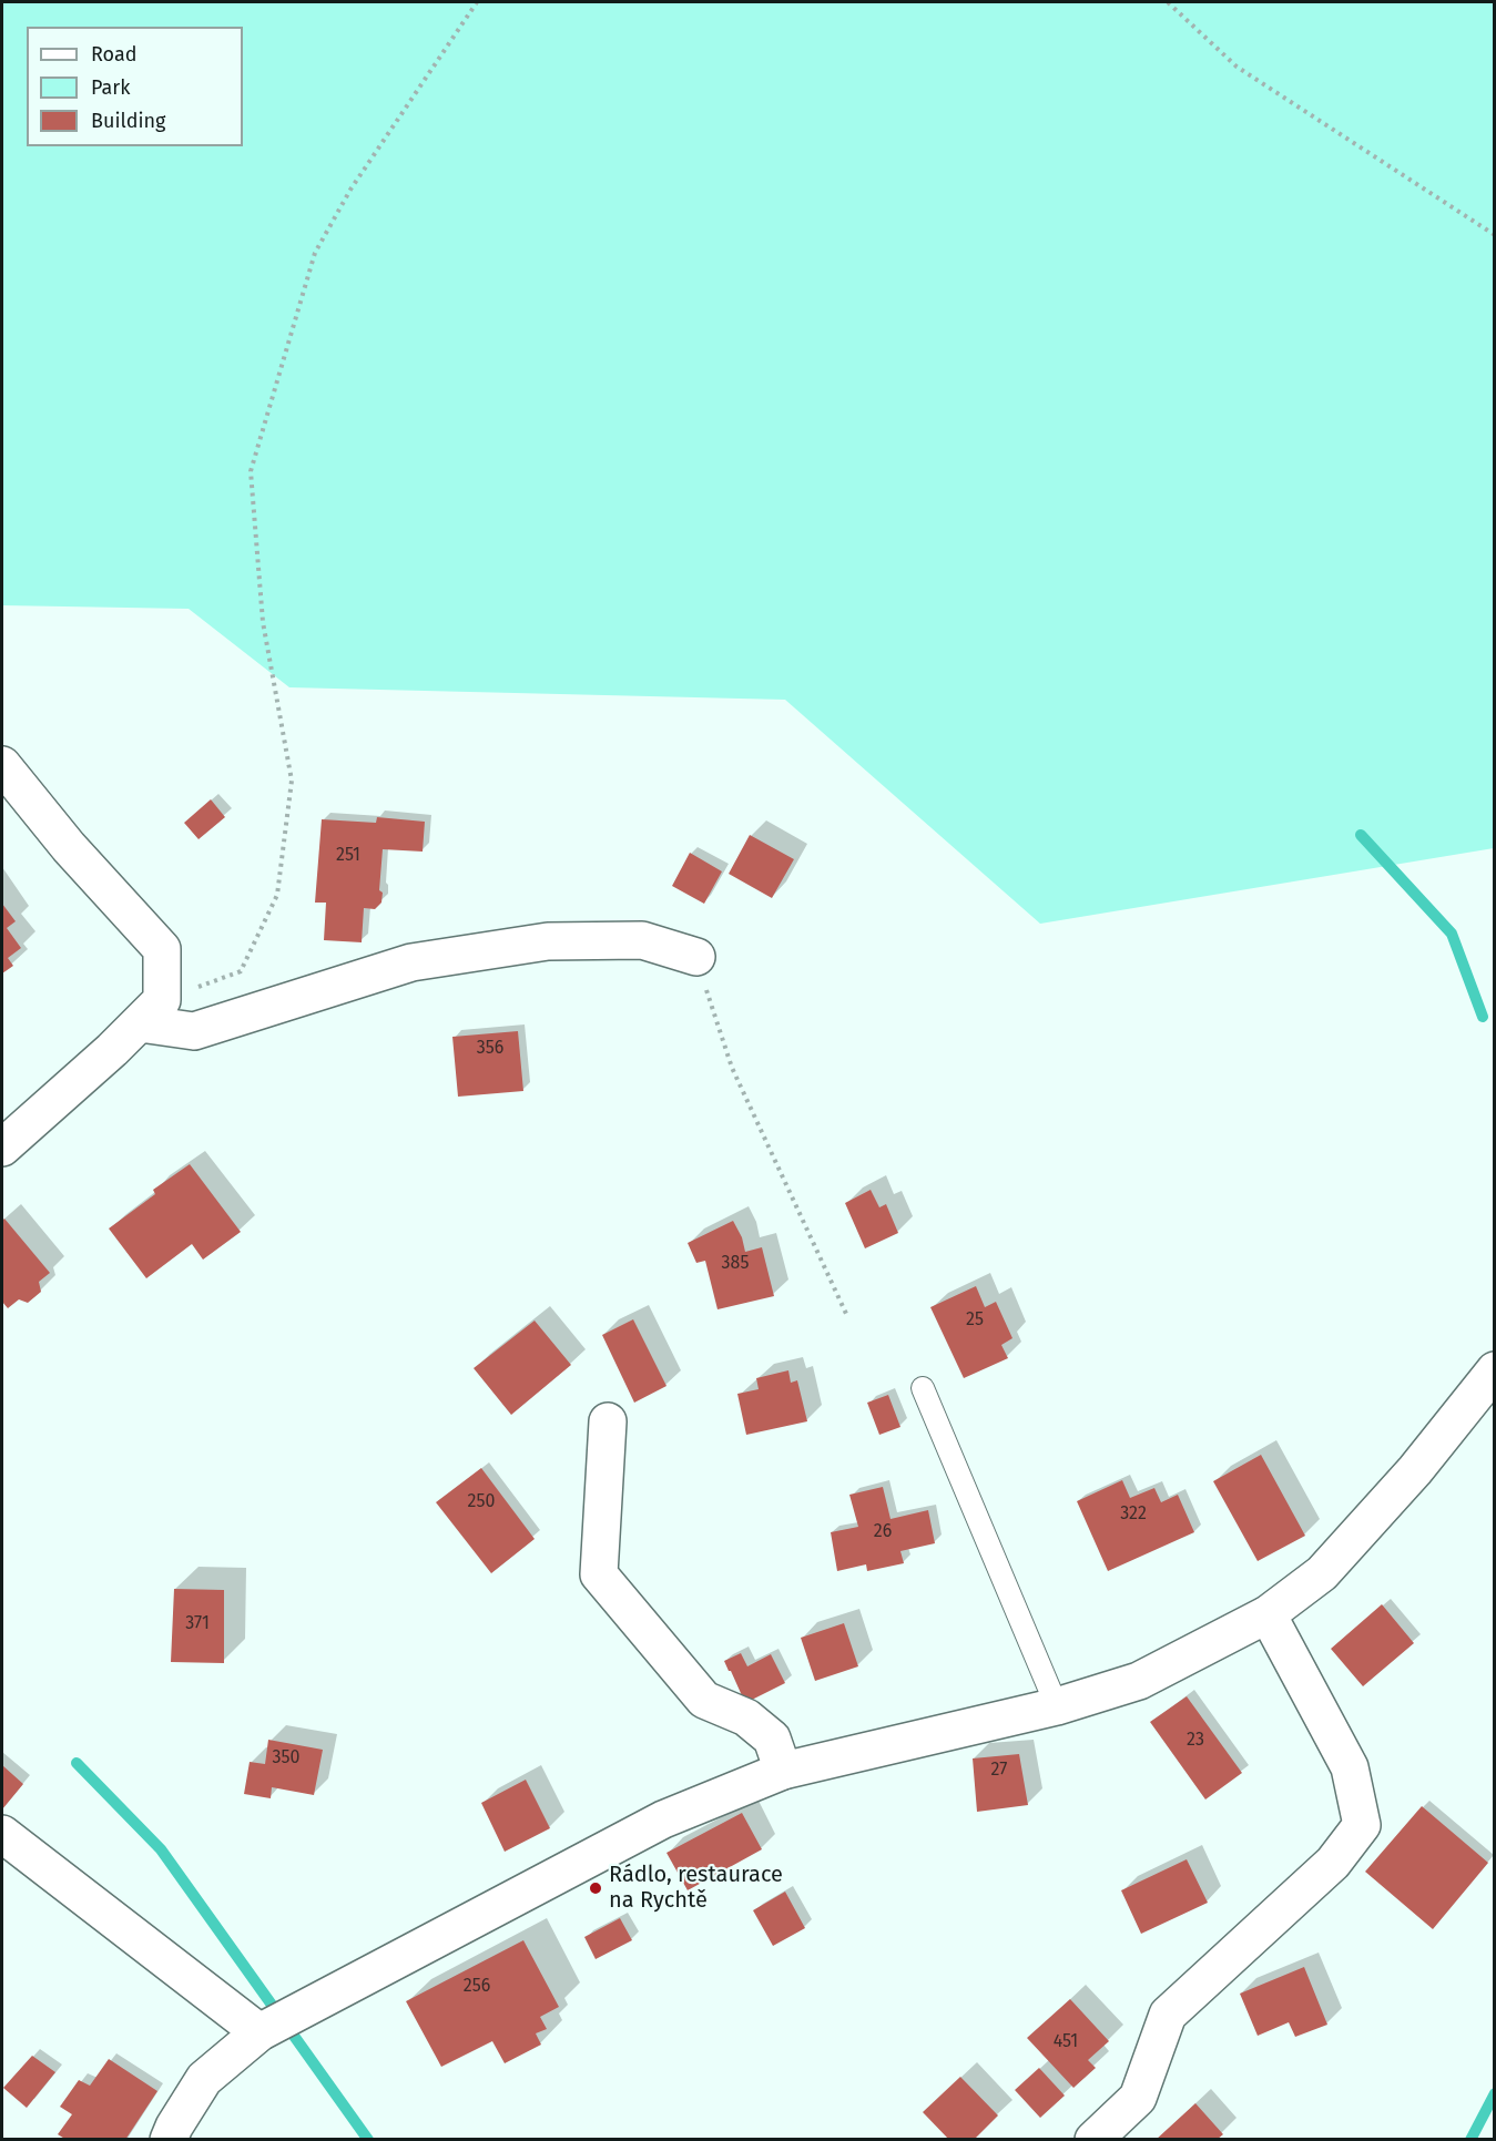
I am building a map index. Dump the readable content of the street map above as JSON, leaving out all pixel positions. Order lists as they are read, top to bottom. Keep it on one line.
{"places":["Rádlo, restaurace na Rychtě"],"house_numbers":["251","356","385","25","250","322","26","371","23","350","27","256","451"],"legend":["Road","Park","Building"]}
